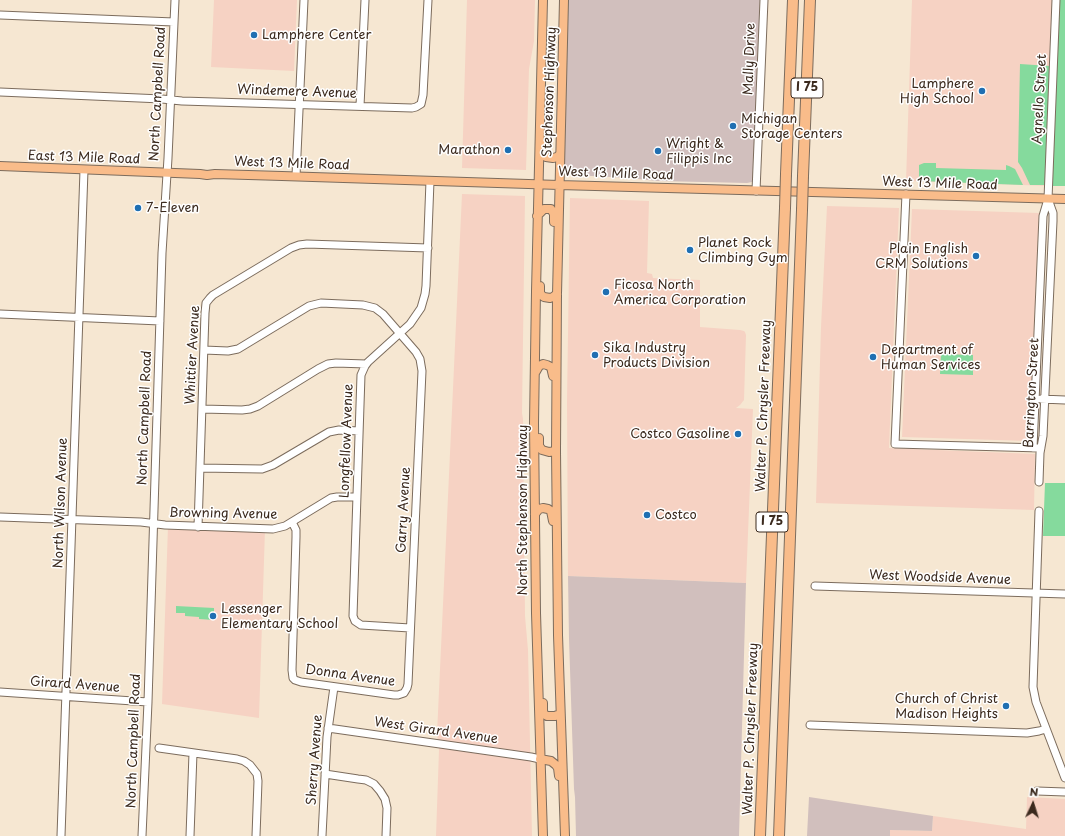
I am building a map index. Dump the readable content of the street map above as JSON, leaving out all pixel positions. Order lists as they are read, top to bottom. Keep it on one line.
{"streets":{"highway":["I 75","Walter P. Chrysler Freeway"],"main road":["Stephenson Highway","East 13 Mile Road","West 13 Mile Road","North Stephenson Highway"],"street":["Mally Drive","Windemere Avenue","North Campbell Road","Agnello Street","Whittier Avenue","Barrington Street","Longfellow Avenue","North Wilson Avenue","Garry Avenue","Browning Avenue","West Woodside Avenue","Donna Avenue","Girard Avenue","West Girard Avenue","Sherry Avenue"]},"crossings":[["Mally Drive","West 13 Mile Road"],["Windemere Avenue","North Campbell Road"],["Stephenson Highway","West 13 Mile Road"],["Stephenson Highway","North Stephenson Highway"],["North Campbell Road","East 13 Mile Road"],["North Campbell Road","West 13 Mile Road"],["North Campbell Road","Browning Avenue"],["North Campbell Road","Girard Avenue"],["Agnello Street","West 13 Mile Road"],["Agnello Street","Barrington Street"],["East 13 Mile Road","West 13 Mile Road"],["East 13 Mile Road","North Wilson Avenue"],["West 13 Mile Road","Barrington Street"],["West 13 Mile Road","North Stephenson Highway"],["Whittier Avenue","Garry Avenue"],["Whittier Avenue","Browning Avenue"],["Longfellow Avenue","Garry Avenue"],["Longfellow Avenue","Browning Avenue"],["North Wilson Avenue","Browning Avenue"],["North Wilson Avenue","Girard Avenue"],["Garry Avenue","Donna Avenue"],["North Stephenson Highway","West Girard Avenue"],["Browning Avenue","Donna Avenue"],["Donna Avenue","Sherry Avenue"],["West Girard Avenue","Sherry Avenue"]],"places":["Lamphere Center","Lamphere High School","Michigan Storage Centers","Marathon","Wright & Filippis Inc","7-Eleven","Planet Rock Climbing Gym","Plain English CRM Solutions","Ficosa North America Corporation","Sika Industry Products Division","Department of Human Services","Costco Gasoline","Costco","Lessenger Elementary School","Church of Christ Madison Heights"],"north":"top"}
